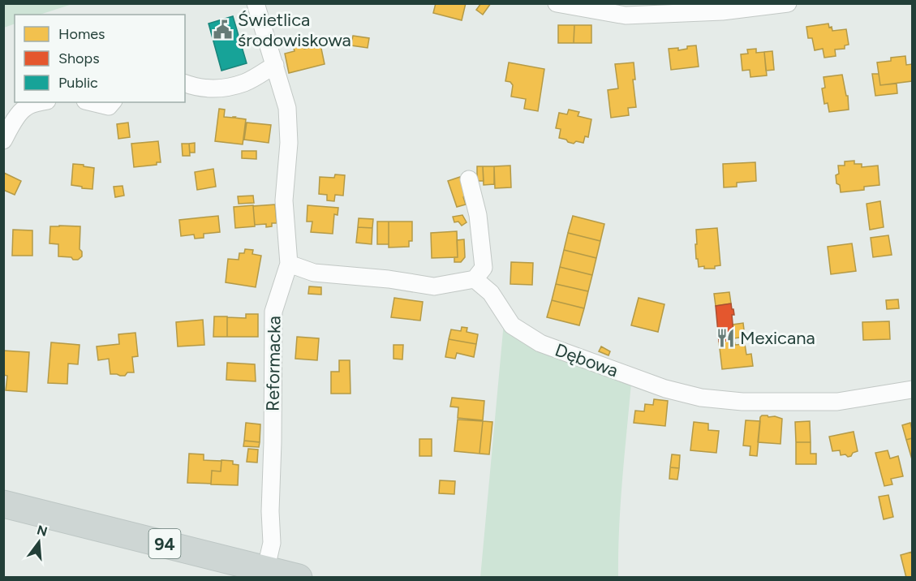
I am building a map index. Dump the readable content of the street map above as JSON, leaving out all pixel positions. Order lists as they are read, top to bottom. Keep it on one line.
{"streets":{"main road":["94"],"street":["Dębowa","Reformacka"]},"crossings":[["Reformacka","94"]],"places":{"public building":["Świetlica środowiskowa"],"restaurant":["Mexicana"]},"legend":["Homes","Shops","Public"],"north":"top"}
